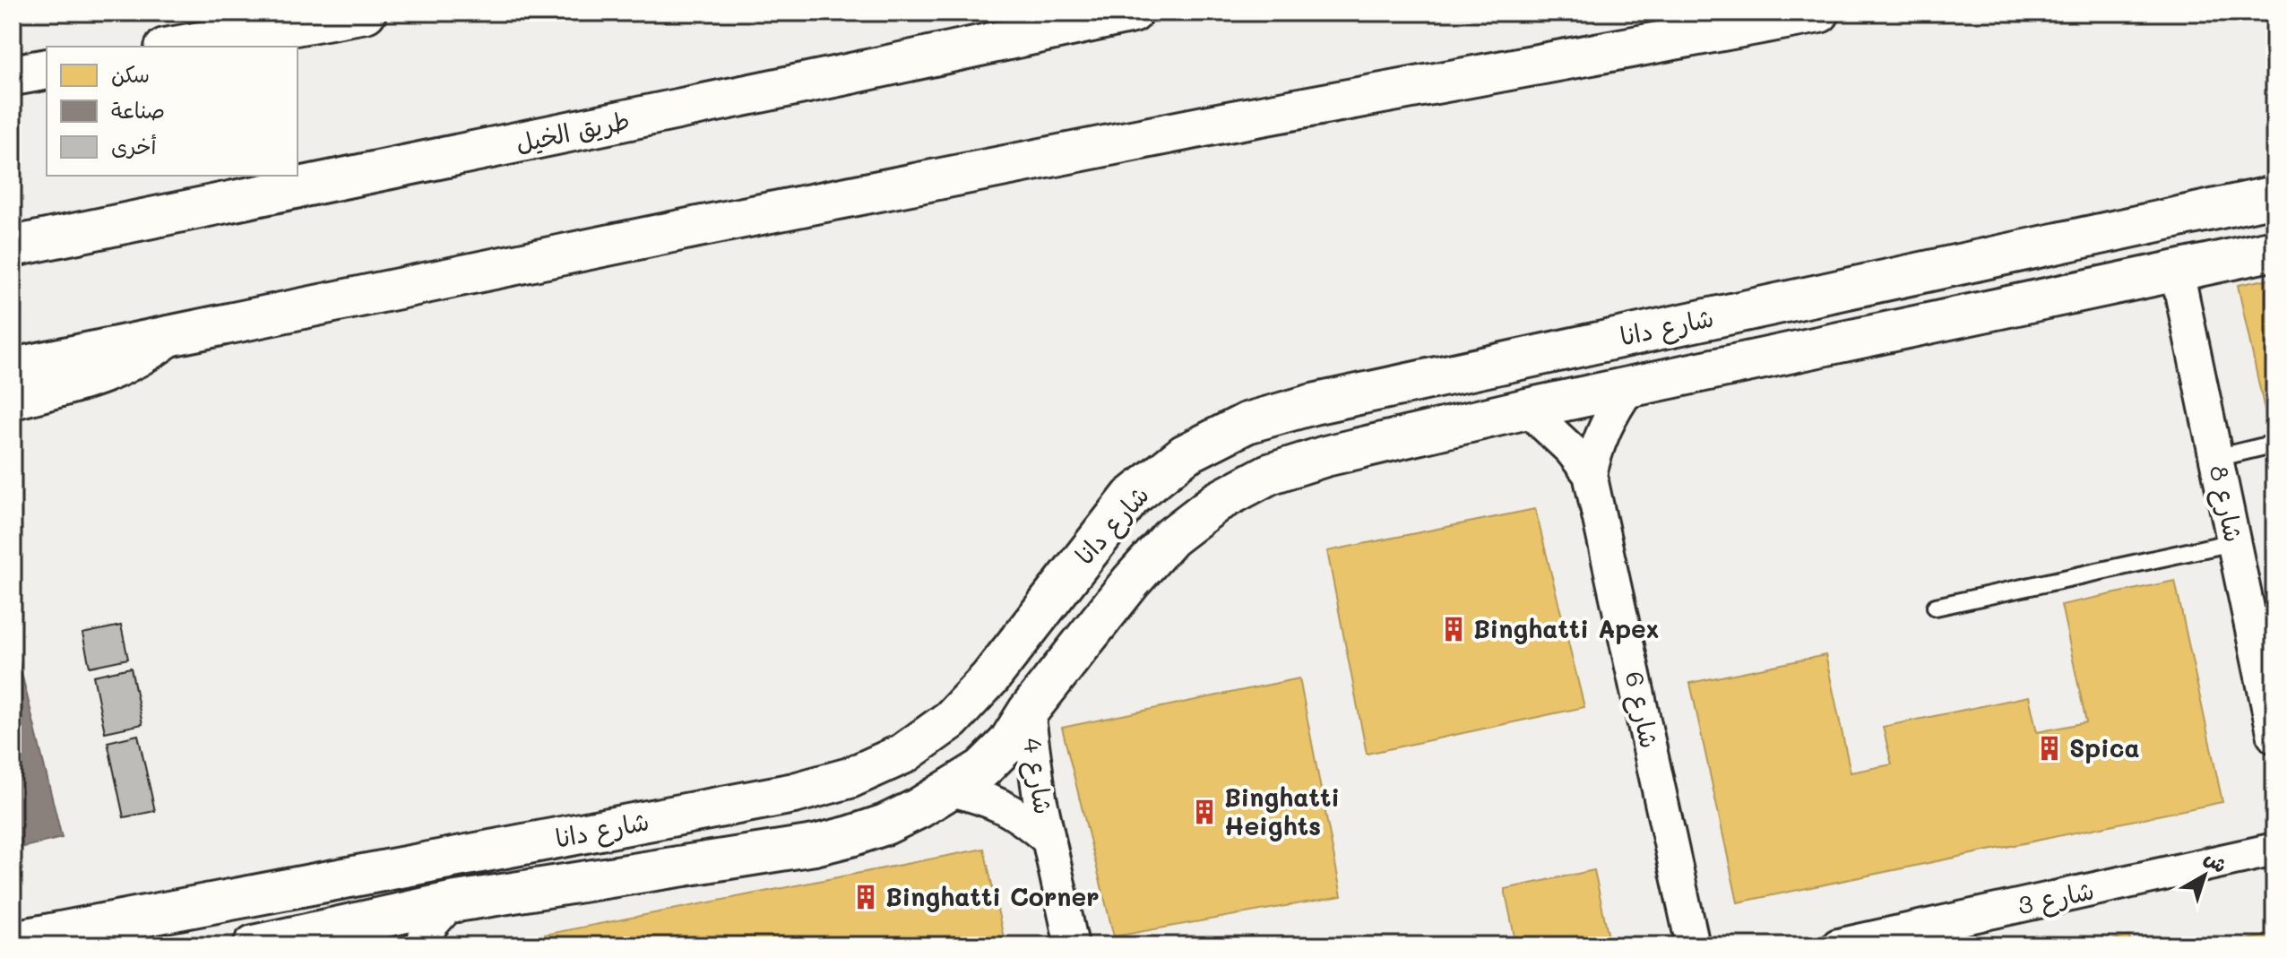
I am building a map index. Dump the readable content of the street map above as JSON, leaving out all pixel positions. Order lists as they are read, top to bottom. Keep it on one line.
{"streets":{"main road":["طريق الخيل","شارع دانا"],"street":["شارع 8","شارع 6","شارع 4","شارع 3"]},"crossings":[["شارع دانا","شارع 8"],["شارع دانا","شارع 6"],["شارع دانا","شارع 4"]],"places":{"building":["Binghatti Apex","Spica","Binghatti Heights","Binghatti Corner"]},"legend":["سكن","صناعة","أخرى"],"north":"top right"}
